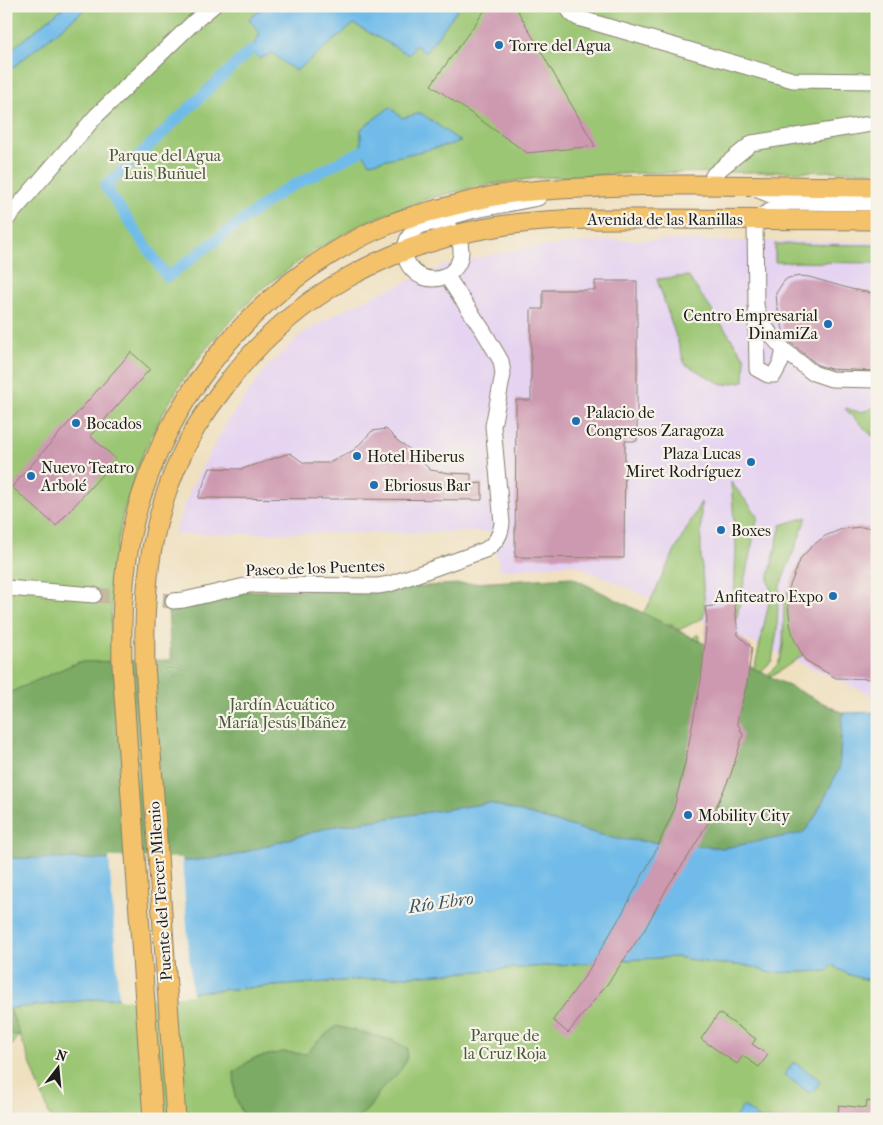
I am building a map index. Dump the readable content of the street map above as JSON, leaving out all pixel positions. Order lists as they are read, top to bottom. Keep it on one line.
{"streets":{"main road":["Avenida de las Ranillas","Puente del Tercer Milenio"],"street":["Paseo de los Puentes"]},"crossings":[["Avenida de las Ranillas","Paseo de los Puentes"],["Avenida de las Ranillas","Puente del Tercer Milenio"]],"water":["Río Ebro"],"parks":["Parque del Agua Luis Buñuel","Jardín Acuático María Jesús Ibáñez","Parque de la Cruz Roja"],"places":["Torre del Agua","Centro Empresarial DinamiZa","Palacio de Congresos Zaragoza","Bocados","Hotel Hiberus","Plaza Lucas Miret Rodríguez","Nuevo Teatro Arbolé","Ebriosus Bar","Boxes","Anfiteatro Expo","Mobility City"],"north":"top"}
